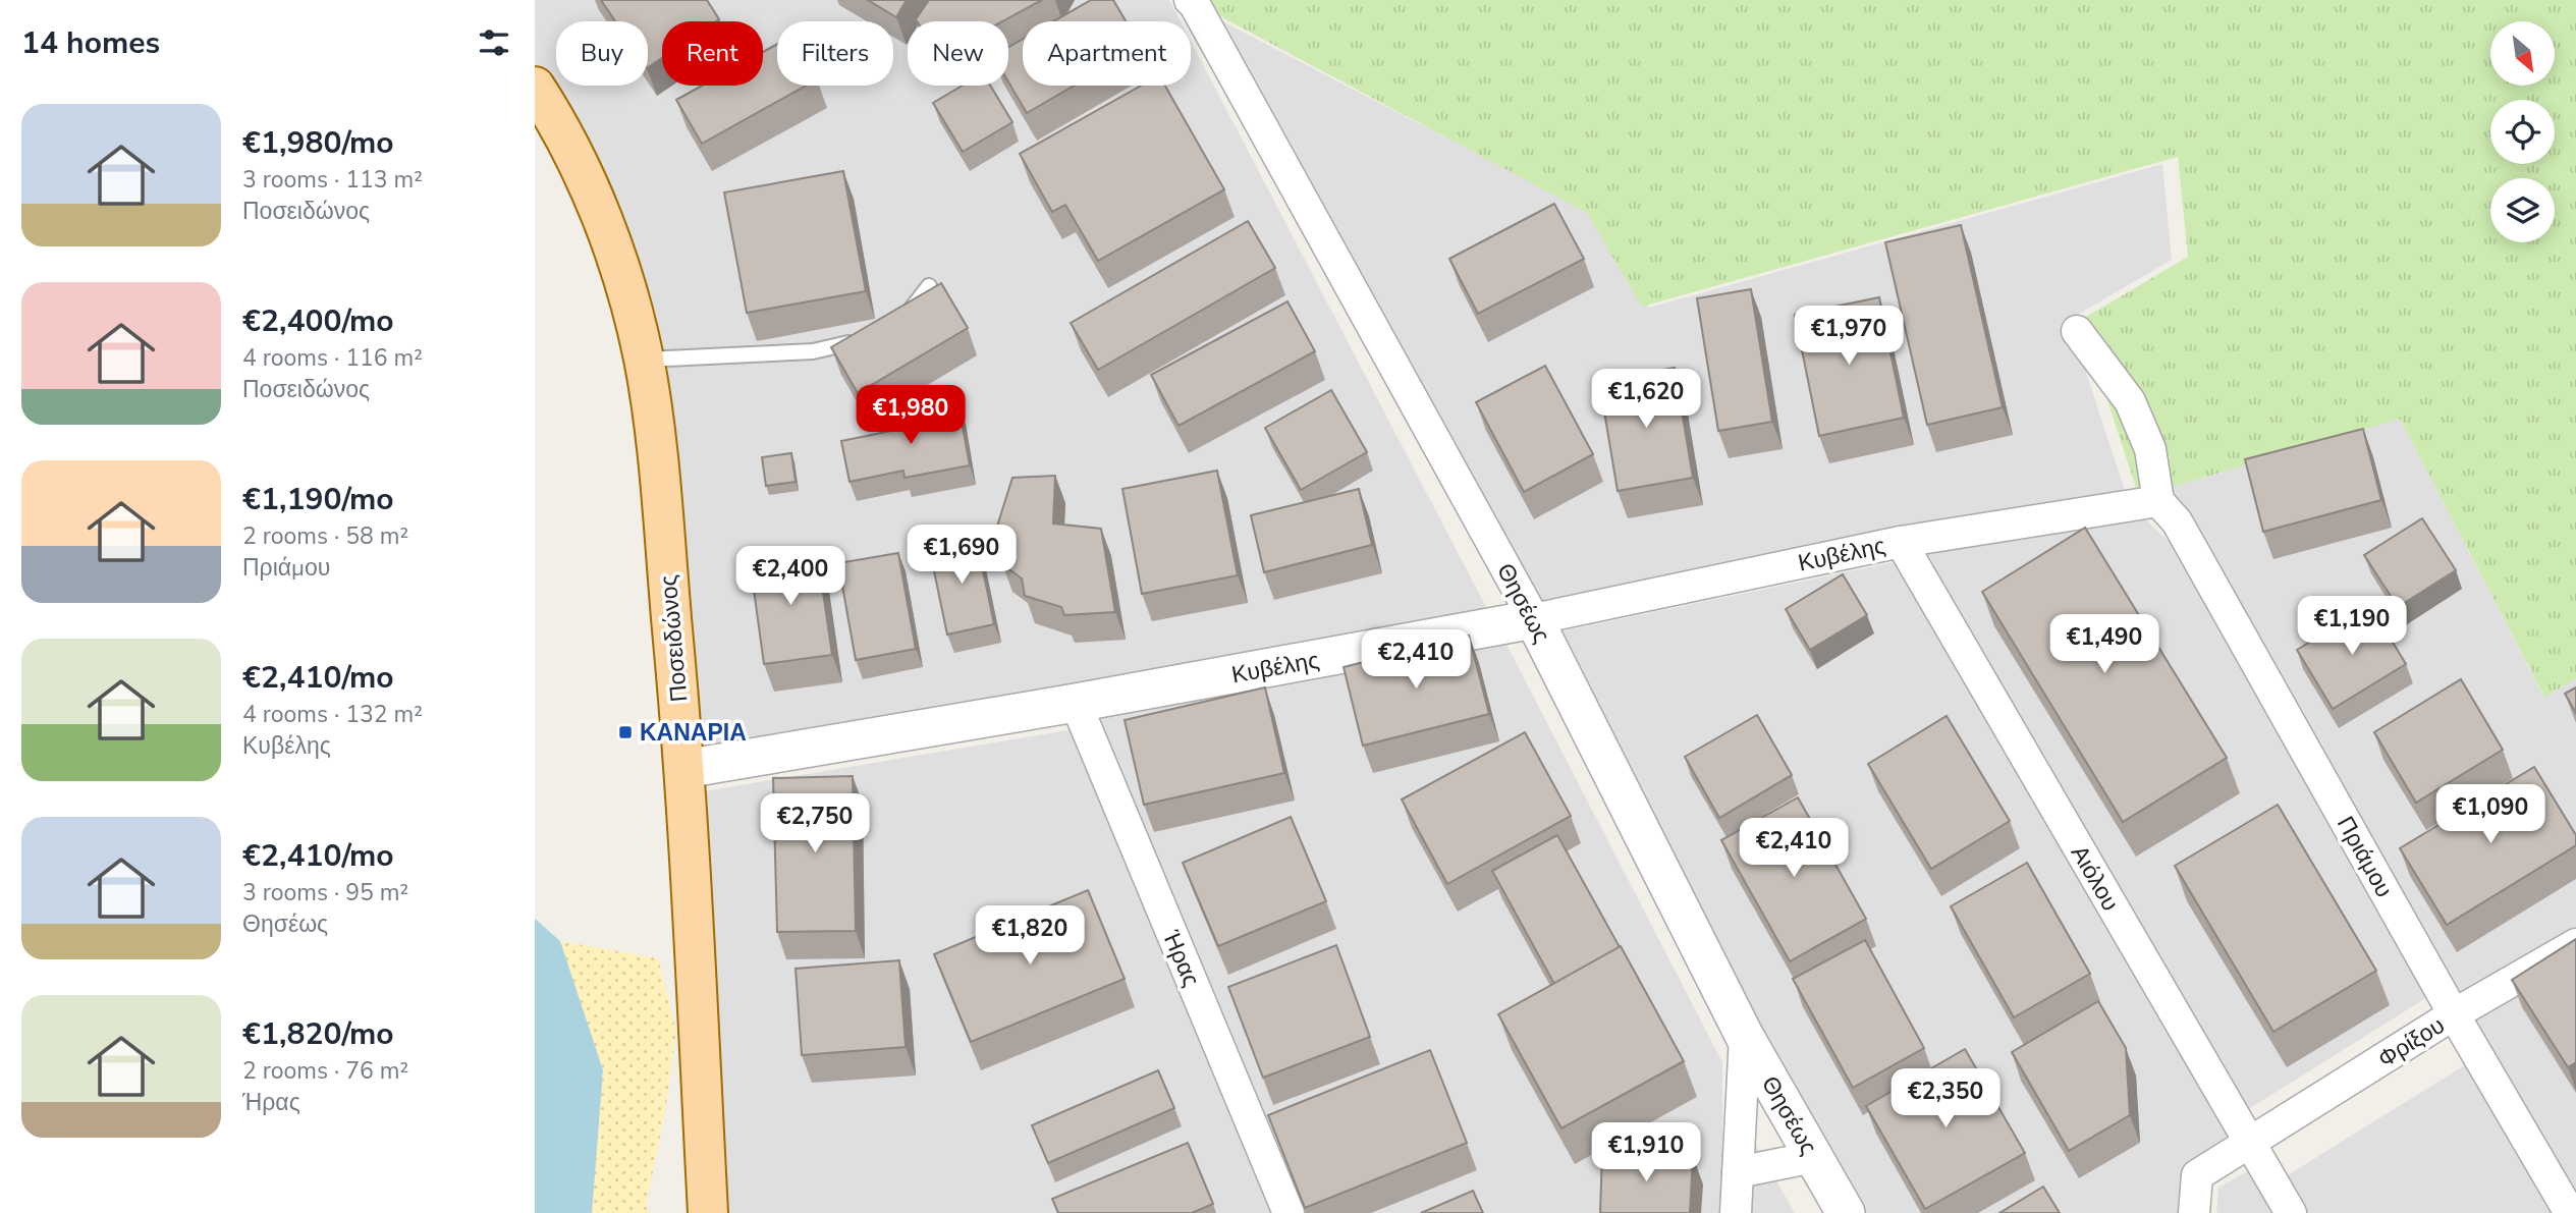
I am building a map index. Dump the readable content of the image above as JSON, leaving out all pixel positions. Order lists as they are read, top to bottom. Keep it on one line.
{"streets":{"main road":["Ποσειδώνος"],"street":["Κυβέλης","Θησέως","Πριάμου","Αιόλου","Ήρας","Φρίξου"]},"crossings":[["Κυβέλης","Θησέως"],["Κυβέλης","Ποσειδώνος"],["Κυβέλης","Πριάμου"],["Κυβέλης","Αιόλου"],["Κυβέλης","Ήρας"],["Πριάμου","Φρίξου"],["Αιόλου","Φρίξου"]],"places":{"transit":["ΚΑΝΑΡΙΑ"]},"north":"bottom right","page":{"heading":"14 homes","chip":["Buy","Rent","Filters","New","Apartment"],"list":[{"name":"€1,980/mo","note":"3 rooms · 113 m² · Ποσειδώνος"},{"name":"€2,400/mo","note":"4 rooms · 116 m² · Ποσειδώνος"},{"name":"€1,190/mo","note":"2 rooms · 58 m² · Πριάμου"},{"name":"€2,410/mo","note":"4 rooms · 132 m² · Κυβέλης"},{"name":"€2,410/mo","note":"3 rooms · 95 m² · Θησέως"},{"name":"€1,820/mo","note":"2 rooms · 76 m² · Ήρας"}],"price":["€1,970","€1,620","€1,980","€1,690","€2,400","€1,190","€1,490","€2,410","€1,090","€2,750","€2,410","€1,820","€2,350","€1,910"]}}
